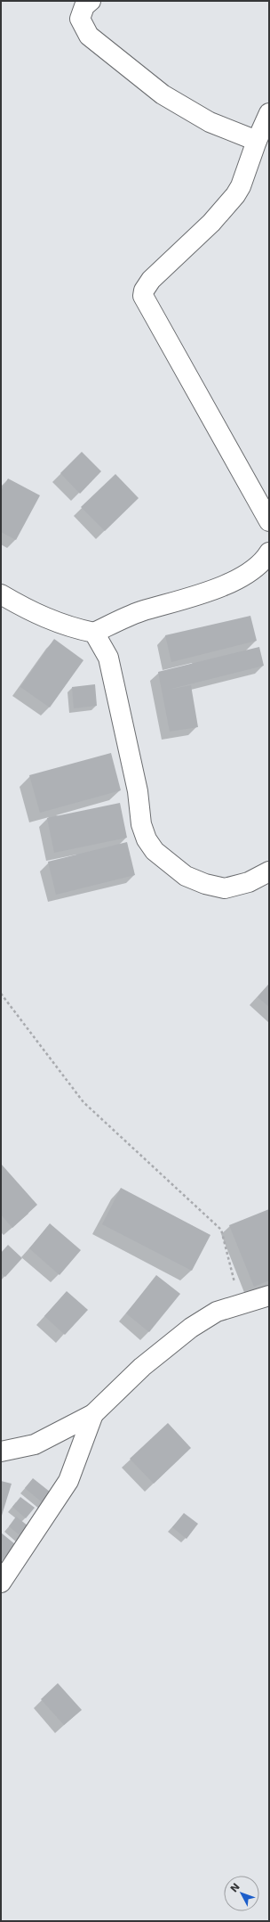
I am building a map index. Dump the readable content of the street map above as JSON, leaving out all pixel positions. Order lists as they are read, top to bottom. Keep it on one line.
{"north":"top left"}
